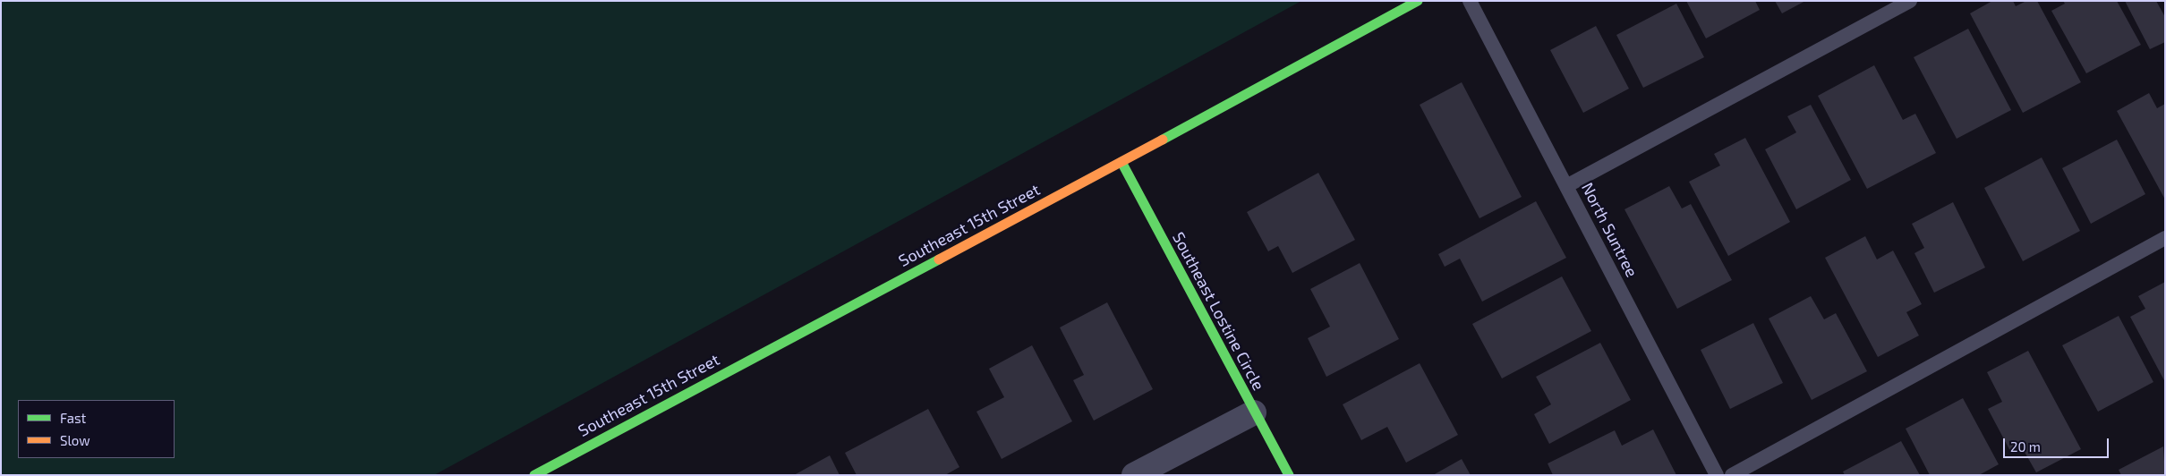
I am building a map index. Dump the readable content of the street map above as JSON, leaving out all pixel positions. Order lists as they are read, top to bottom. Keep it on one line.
{"streets":{"main road":["Southeast 15th Street","Southeast Lostine Circle"],"lane":["North Suntree"]},"crossings":[["Southeast 15th Street","Southeast Lostine Circle"]],"legend":["Fast","Slow"],"scale_bar":"20 m"}
